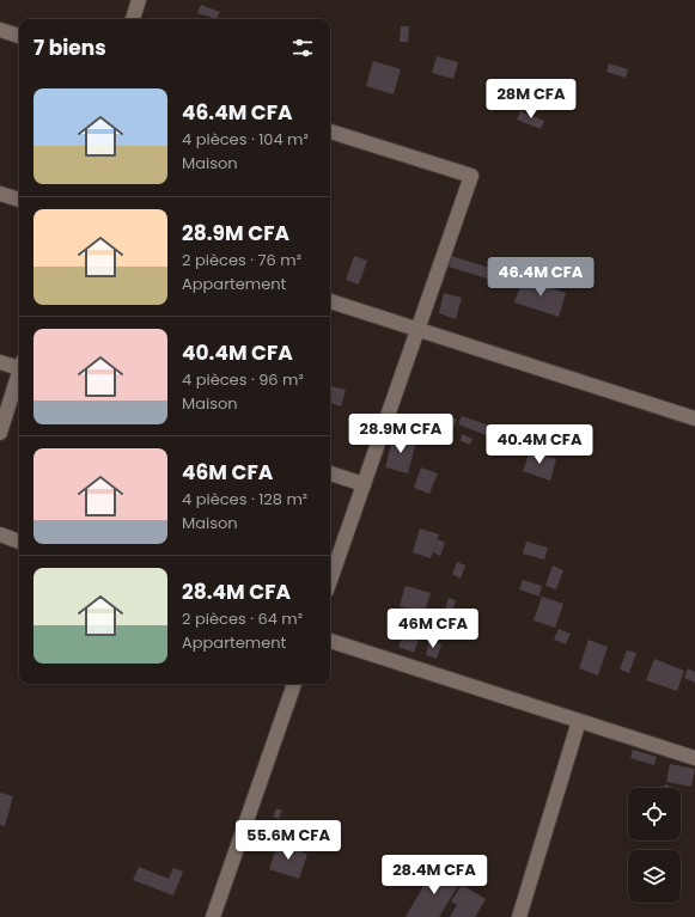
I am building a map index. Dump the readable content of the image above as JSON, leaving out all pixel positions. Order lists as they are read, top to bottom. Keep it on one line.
{"page":{"heading":"7 biens","list":[{"name":"46.4M CFA","note":"4 pièces · 104 m² · Maison"},{"name":"28.9M CFA","note":"2 pièces · 76 m² · Appartement"},{"name":"40.4M CFA","note":"4 pièces · 96 m² · Maison"},{"name":"46M CFA","note":"4 pièces · 128 m² · Maison"},{"name":"28.4M CFA","note":"2 pièces · 64 m² · Appartement"}],"price":["28M CFA","46.4M CFA","28.9M CFA","40.4M CFA","46M CFA","55.6M CFA","28.4M CFA"]}}
